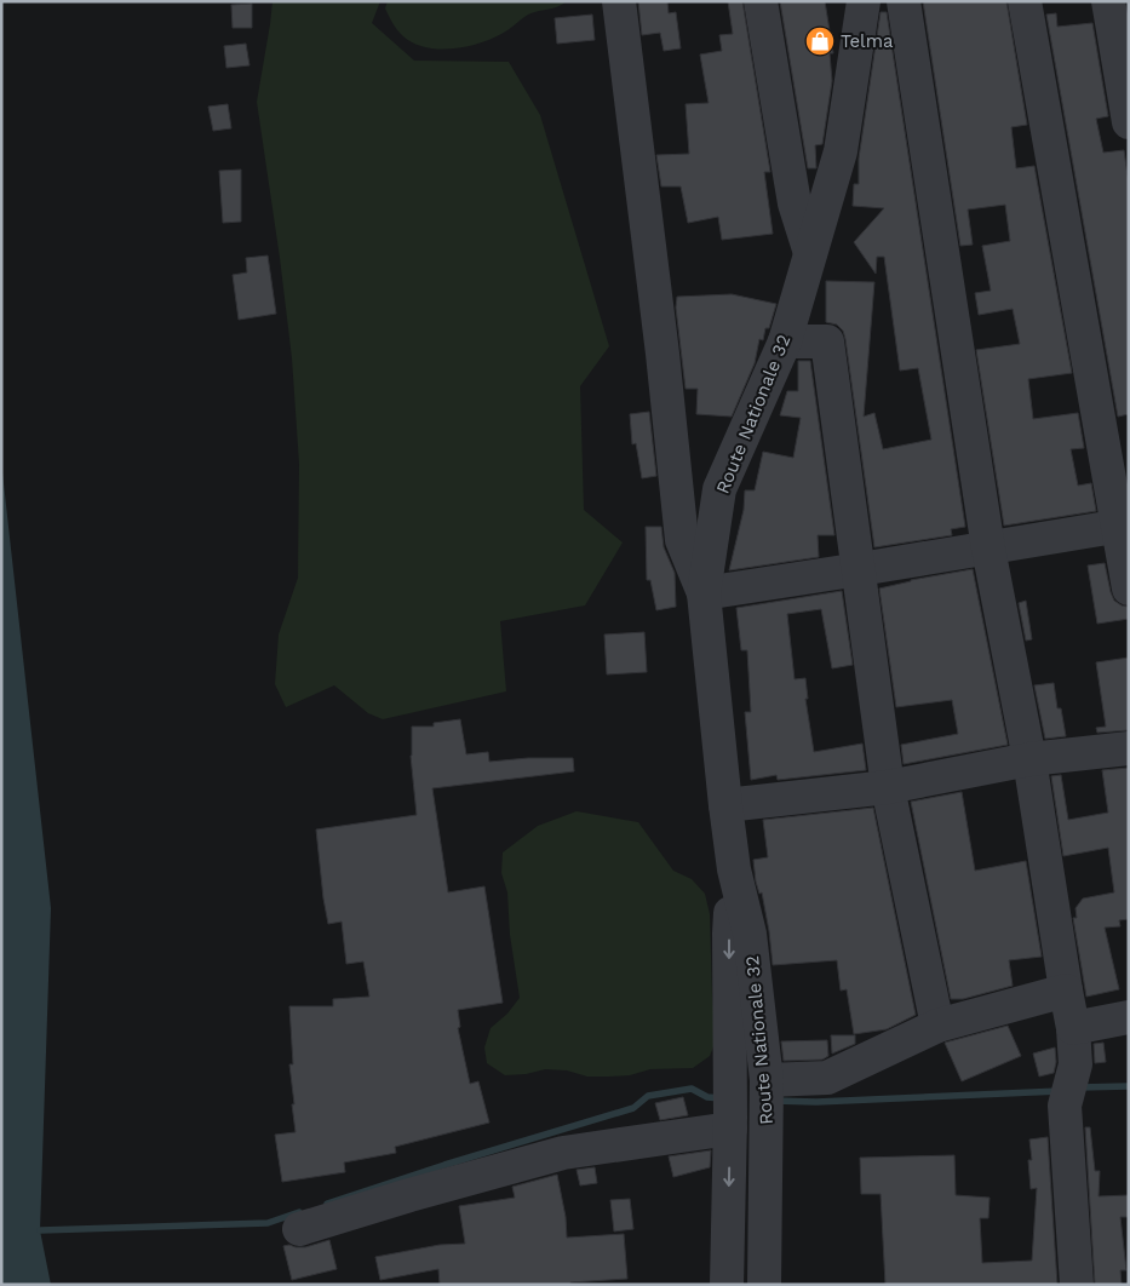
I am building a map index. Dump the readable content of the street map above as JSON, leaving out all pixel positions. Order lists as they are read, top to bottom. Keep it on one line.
{"streets":{"street":["Route Nationale 32"]},"places":{"shop":["Telma"]}}
